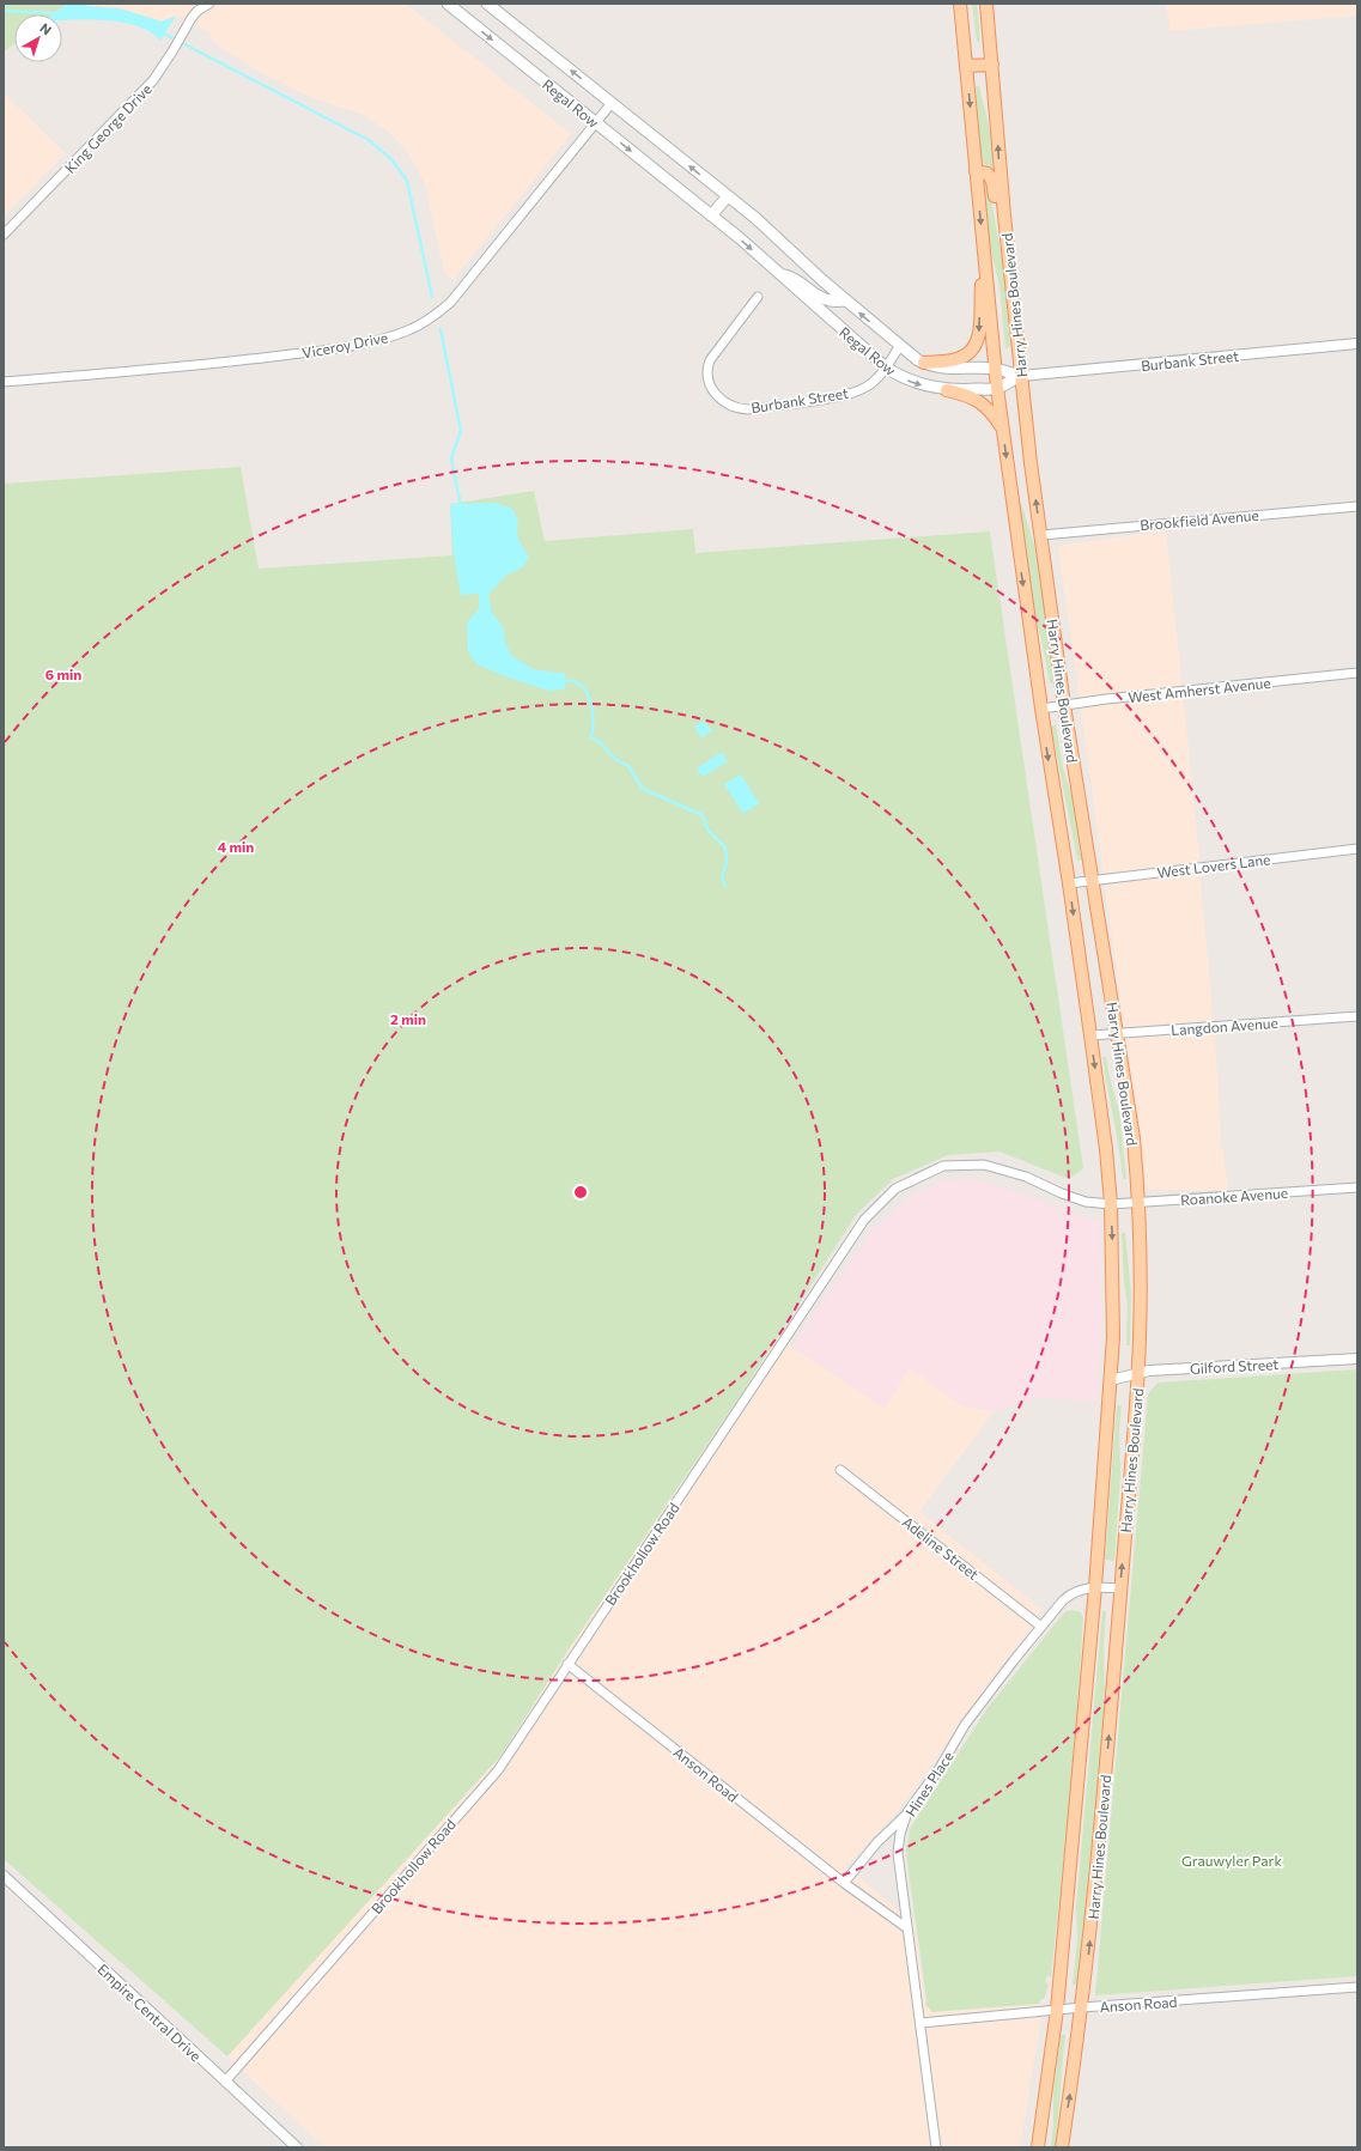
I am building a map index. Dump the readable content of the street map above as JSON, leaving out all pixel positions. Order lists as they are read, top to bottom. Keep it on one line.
{"streets":{"main road":["Regal Row","Harry Hines Boulevard"],"street":["King George Drive","Viceroy Drive","Burbank Street","Brookfield Avenue","West Amherst Avenue","West Lovers Lane","Langdon Avenue","Roanoke Avenue","Gilford Street","Adeline Street","Brookhollow Road","Anson Road","Hines Place","Empire Central Drive"]},"crossings":[["Regal Row","Harry Hines Boulevard"],["Regal Row","Viceroy Drive"],["Regal Row","Burbank Street"],["Harry Hines Boulevard","Burbank Street"],["Harry Hines Boulevard","Brookfield Avenue"],["Harry Hines Boulevard","West Amherst Avenue"],["Harry Hines Boulevard","West Lovers Lane"],["Harry Hines Boulevard","Langdon Avenue"],["Harry Hines Boulevard","Roanoke Avenue"],["Harry Hines Boulevard","Gilford Street"],["Harry Hines Boulevard","Brookhollow Road"],["Harry Hines Boulevard","Anson Road"],["Harry Hines Boulevard","Hines Place"],["Roanoke Avenue","Brookhollow Road"],["Adeline Street","Hines Place"],["Brookhollow Road","Anson Road"],["Brookhollow Road","Empire Central Drive"],["Anson Road","Hines Place"]],"parks":["Grauwyler Park"],"north":"top right","rings":["6 min","4 min","2 min"]}
